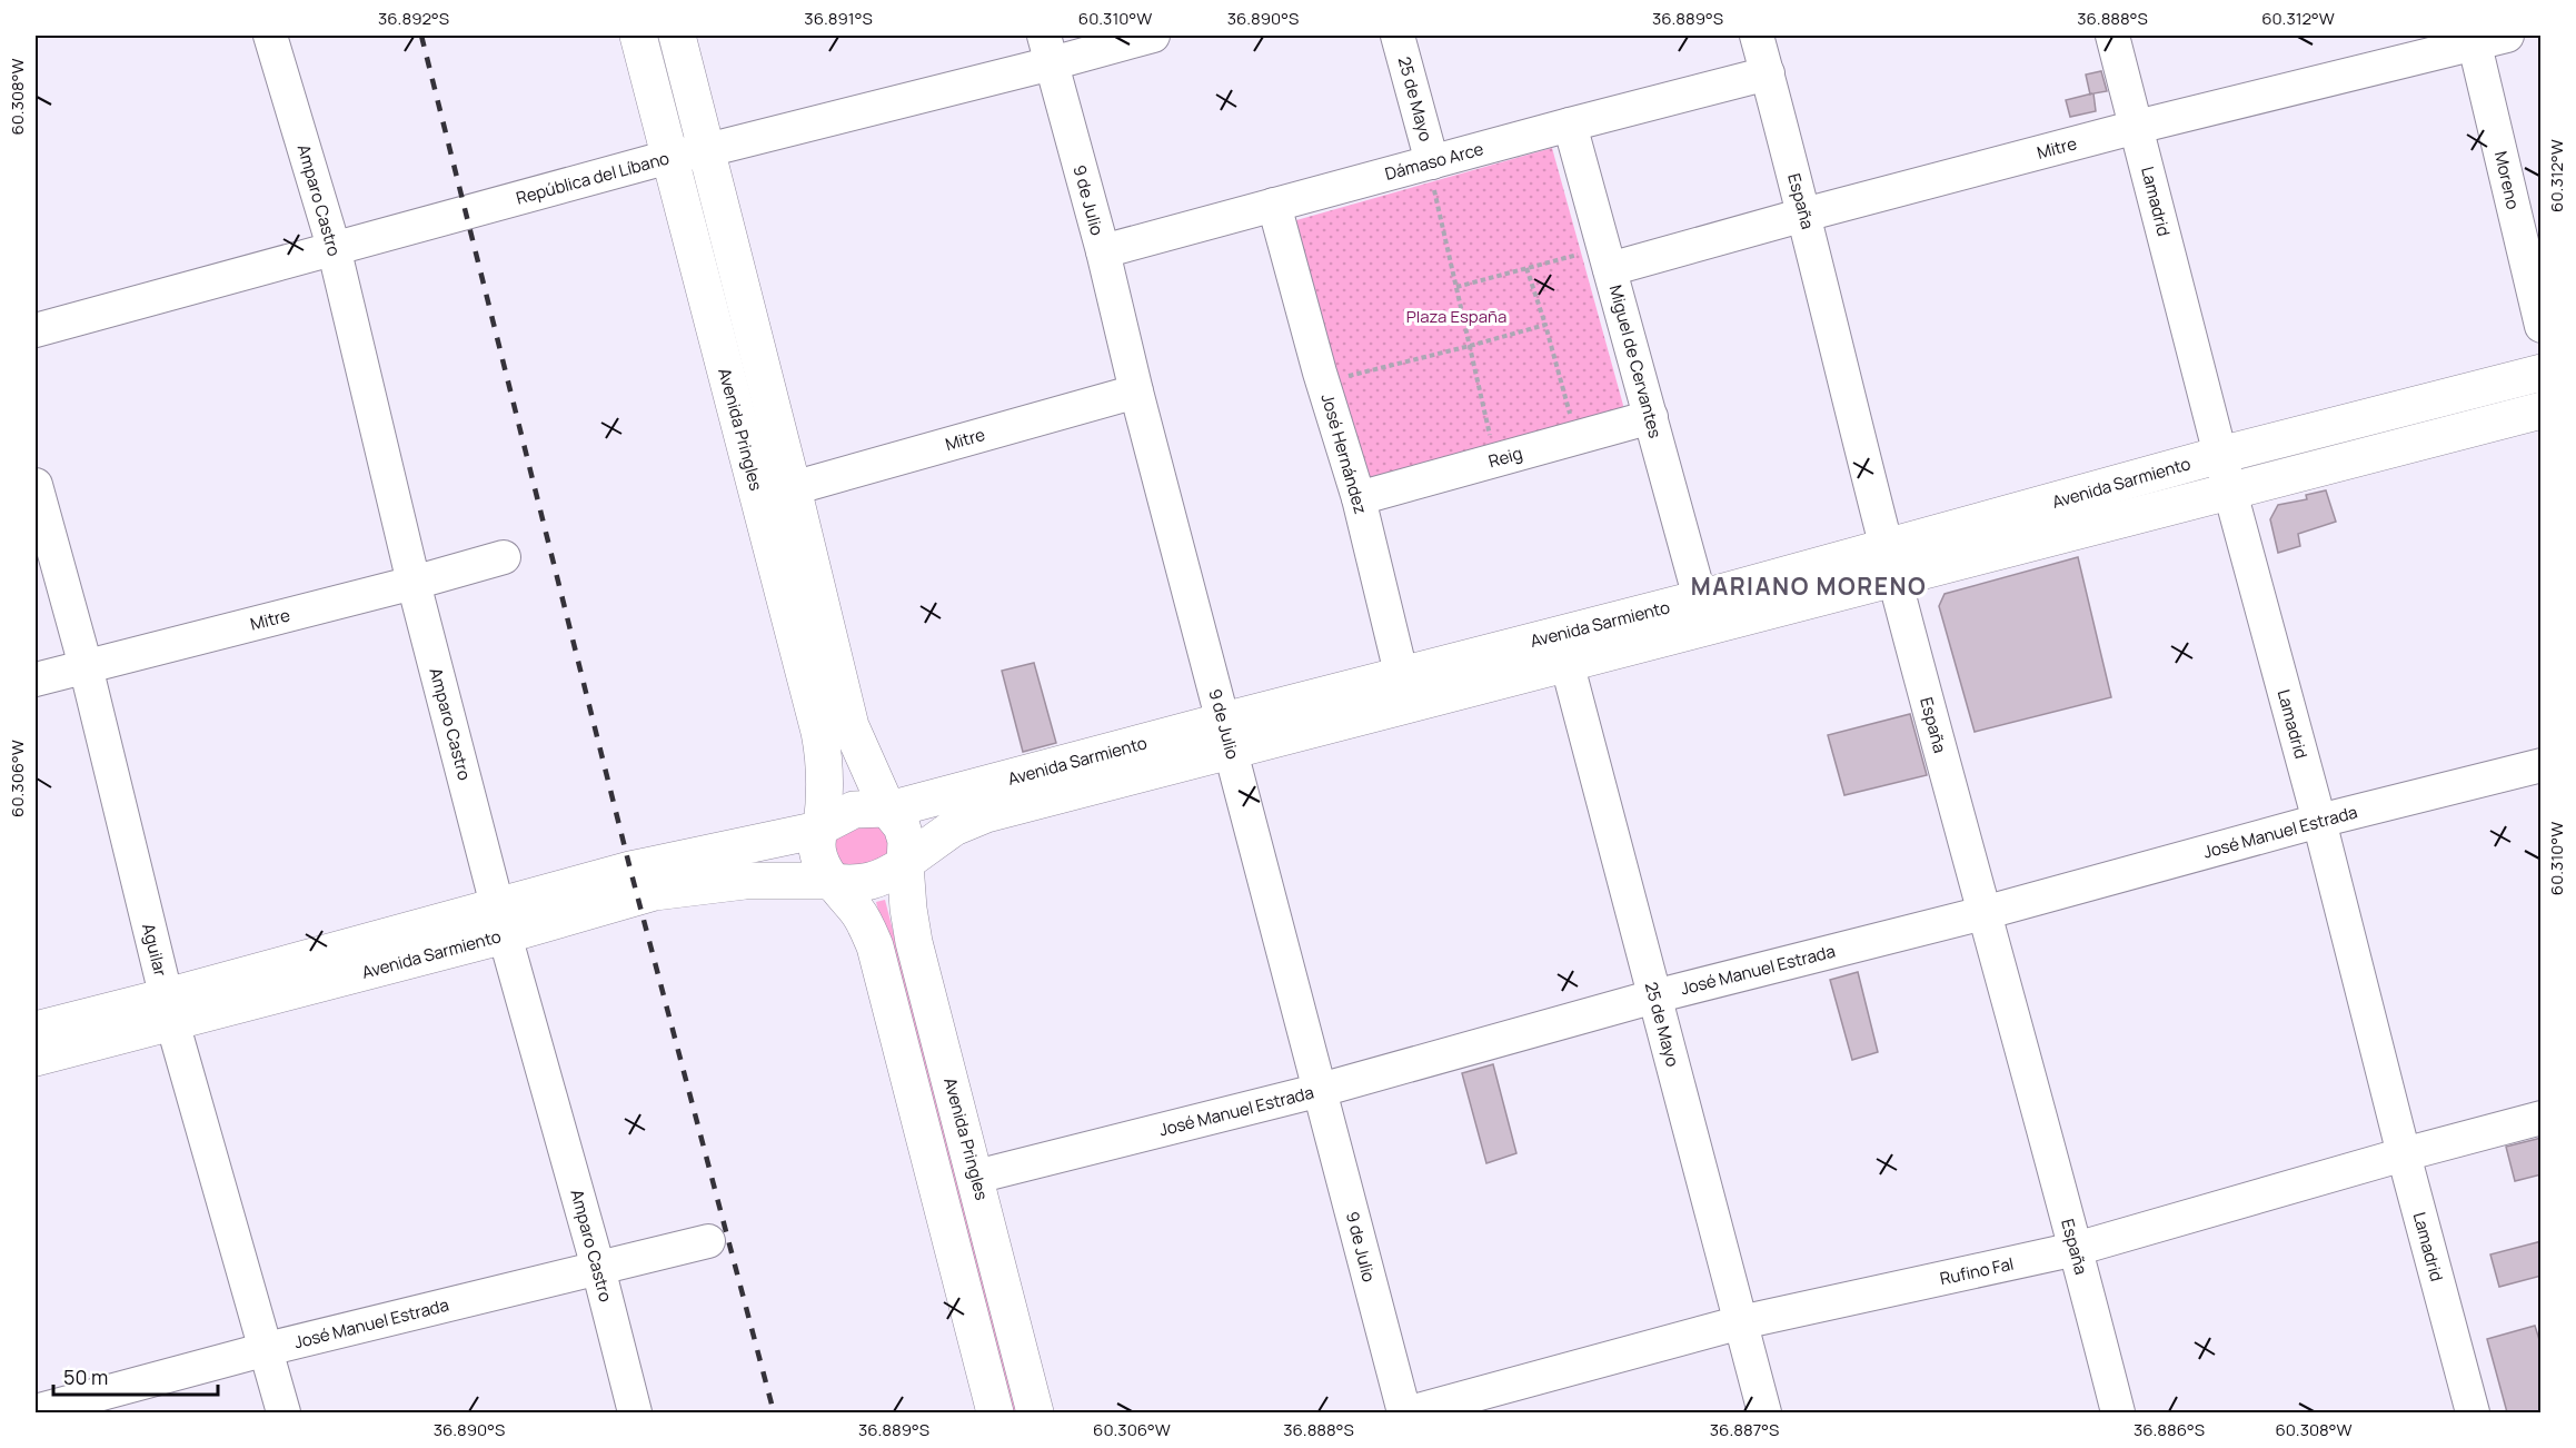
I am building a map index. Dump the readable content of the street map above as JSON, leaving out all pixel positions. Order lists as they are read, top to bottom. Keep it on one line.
{"streets":{"main road":["Avenida Pringles","Avenida Sarmiento"],"street":["25 de Mayo","Mitre","Dámaso Arce","República del Líbano","Moreno","Amparo Castro","9 de Julio","España","Lamadrid","Miguel de Cervantes","José Hernández","Reig","José Manuel Estrada","Aguilar","Rufino Fal"]},"crossings":[["25 de Mayo","Dámaso Arce"],["25 de Mayo","Avenida Sarmiento"],["25 de Mayo","José Manuel Estrada"],["25 de Mayo","Rufino Fal"],["Mitre","Moreno"],["Mitre","Amparo Castro"],["Mitre","9 de Julio"],["Mitre","España"],["Mitre","Lamadrid"],["Mitre","Miguel de Cervantes"],["Mitre","Aguilar"],["Dámaso Arce","9 de Julio"],["Dámaso Arce","España"],["Dámaso Arce","Miguel de Cervantes"],["Dámaso Arce","José Hernández"],["República del Líbano","Amparo Castro"],["República del Líbano","9 de Julio"],["República del Líbano","Avenida Pringles"],["Amparo Castro","Avenida Sarmiento"],["Amparo Castro","José Manuel Estrada"],["9 de Julio","Avenida Sarmiento"],["9 de Julio","José Manuel Estrada"],["España","Avenida Sarmiento"],["España","José Manuel Estrada"],["España","Rufino Fal"],["Lamadrid","Avenida Sarmiento"],["Lamadrid","José Manuel Estrada"],["Lamadrid","Rufino Fal"],["Miguel de Cervantes","Reig"],["Miguel de Cervantes","Avenida Sarmiento"],["Avenida Pringles","Avenida Sarmiento"],["Avenida Pringles","José Manuel Estrada"],["José Hernández","Reig"],["José Hernández","Avenida Sarmiento"],["Avenida Sarmiento","Aguilar"],["José Manuel Estrada","Aguilar"]],"districts":["MARIANO MORENO"],"parks":["Plaza España"],"scale_bar":"50 m","coordinates":["36.892°S","36.891°S","60.310°W","36.890°S","36.889°S","36.888°S","60.312°W","60.308°W","60.306°W","36.887°S","36.886°S"]}
